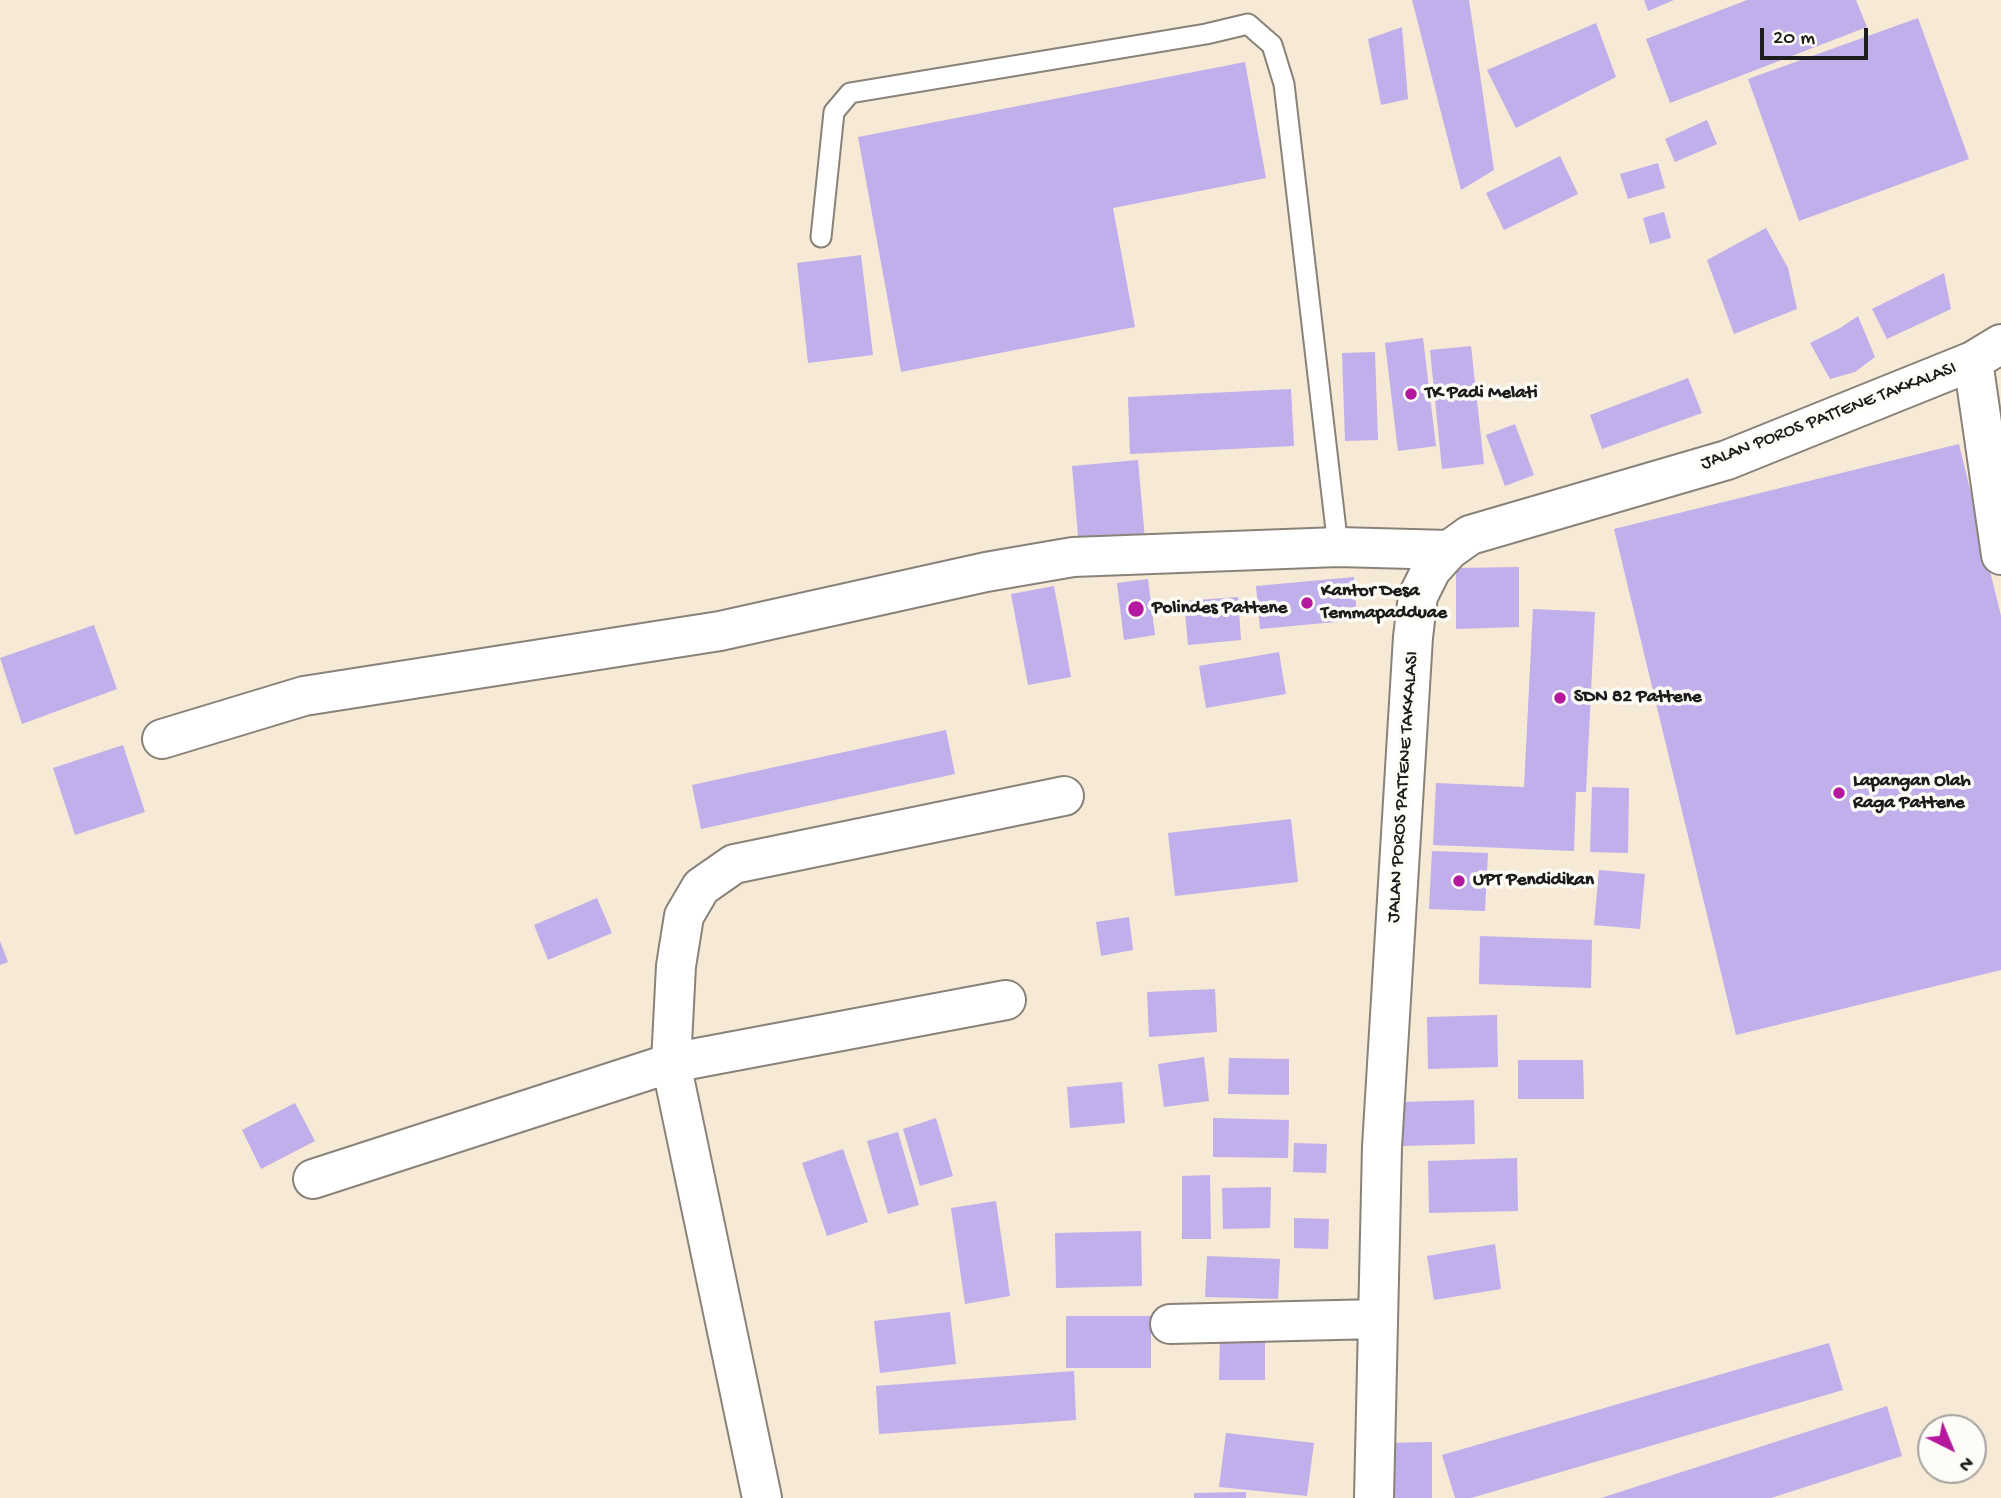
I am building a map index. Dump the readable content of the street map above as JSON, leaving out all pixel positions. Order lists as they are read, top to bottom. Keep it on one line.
{"streets":{"street":["JALAN POROS PATTENE TAKKALASI"]},"places":["TK Padi Melati","Kantor Desa Temmapadduae","Polindes Pattene","SDN 82 Pattene","Lapangan Olah Raga Pattene","UPT Pendidikan"],"scale_bar":"20 m","north":"bottom right"}
